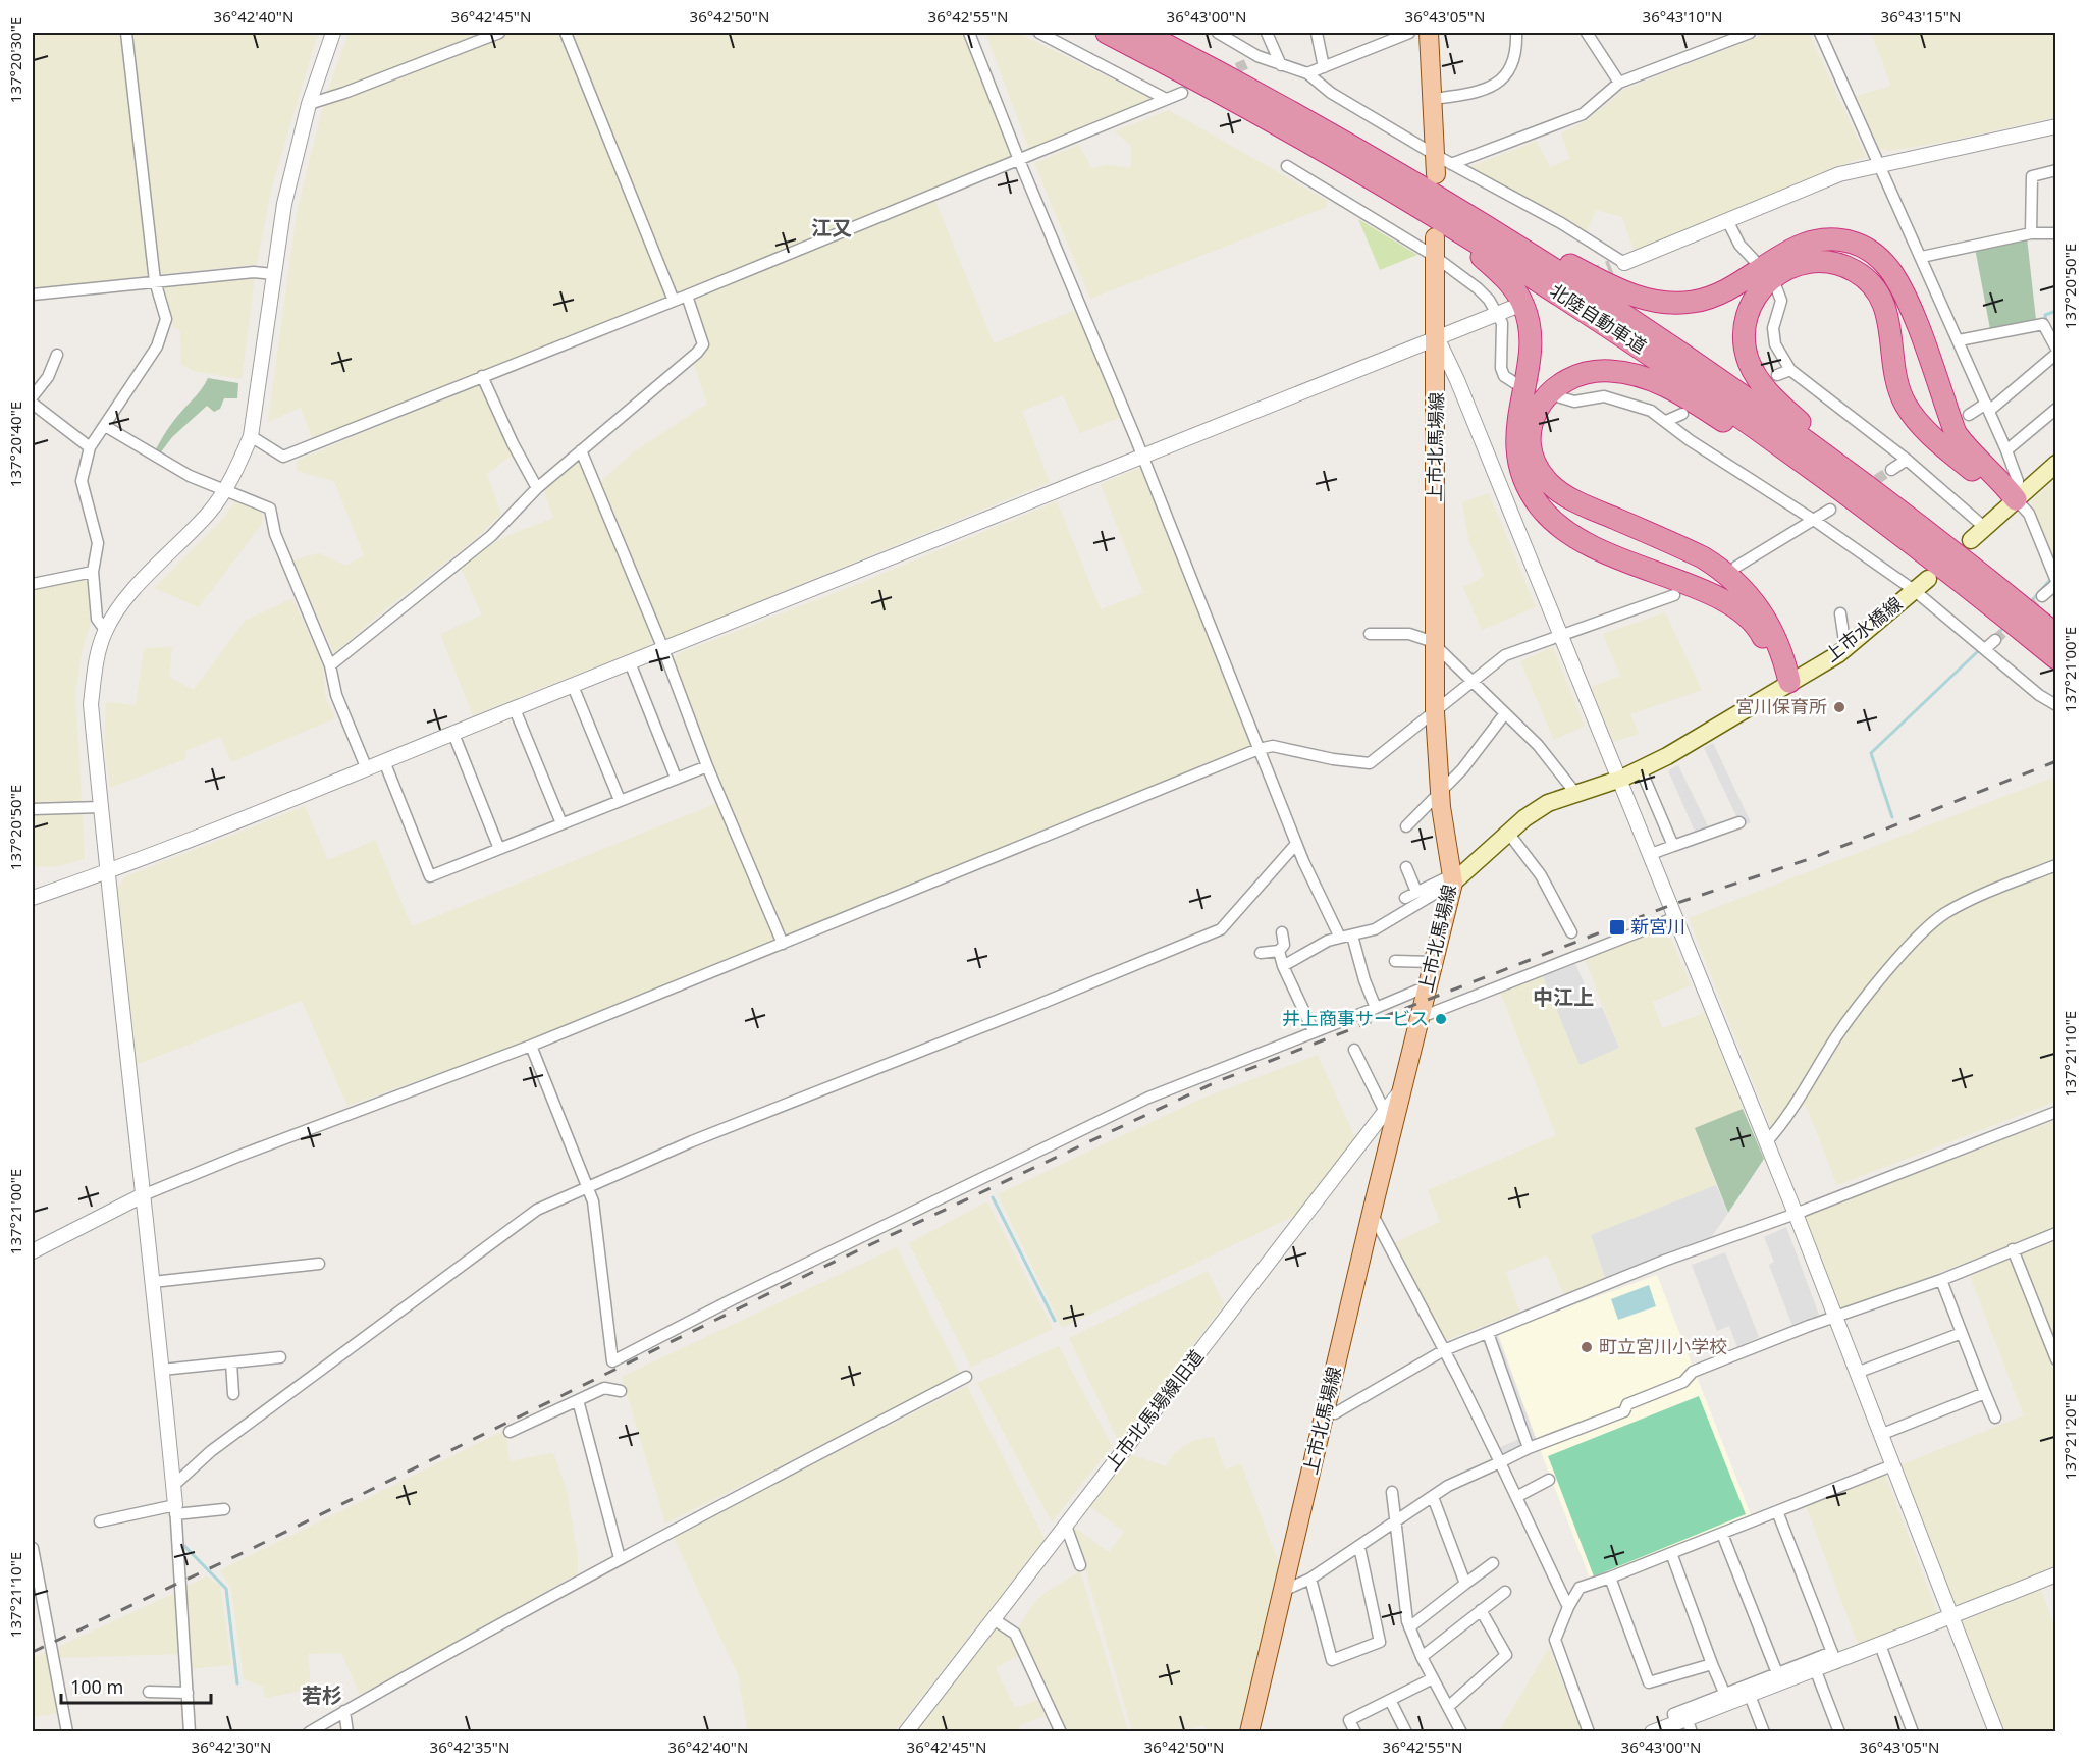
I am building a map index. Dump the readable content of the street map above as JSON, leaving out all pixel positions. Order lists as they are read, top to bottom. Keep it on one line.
{"streets":{"highway":["北陸自動車道"],"main road":["上市北馬場線","上市水橋線"],"street":["上市北馬場線旧道"]},"crossings":[["上市北馬場線","上市水橋線"],["上市北馬場線","上市北馬場線旧道"]],"districts":["江又","中江上","若杉"],"places":{"other":["宮川保育所","井上商事サービス","町立宮川小学校"],"transit":["新宮川"]},"scale_bar":"100 m","coordinates":["36°42'40\"N","36°42'45\"N","36°42'50\"N","36°42'55\"N","36°43'00\"N","36°43'05\"N","36°43'10\"N","36°43'15\"N","137°20'30\"E","137°20'50\"E","137°20'40\"E","137°21'00\"E","137°21'10\"E","137°21'20\"E","36°42'30\"N","36°42'35\"N"]}
